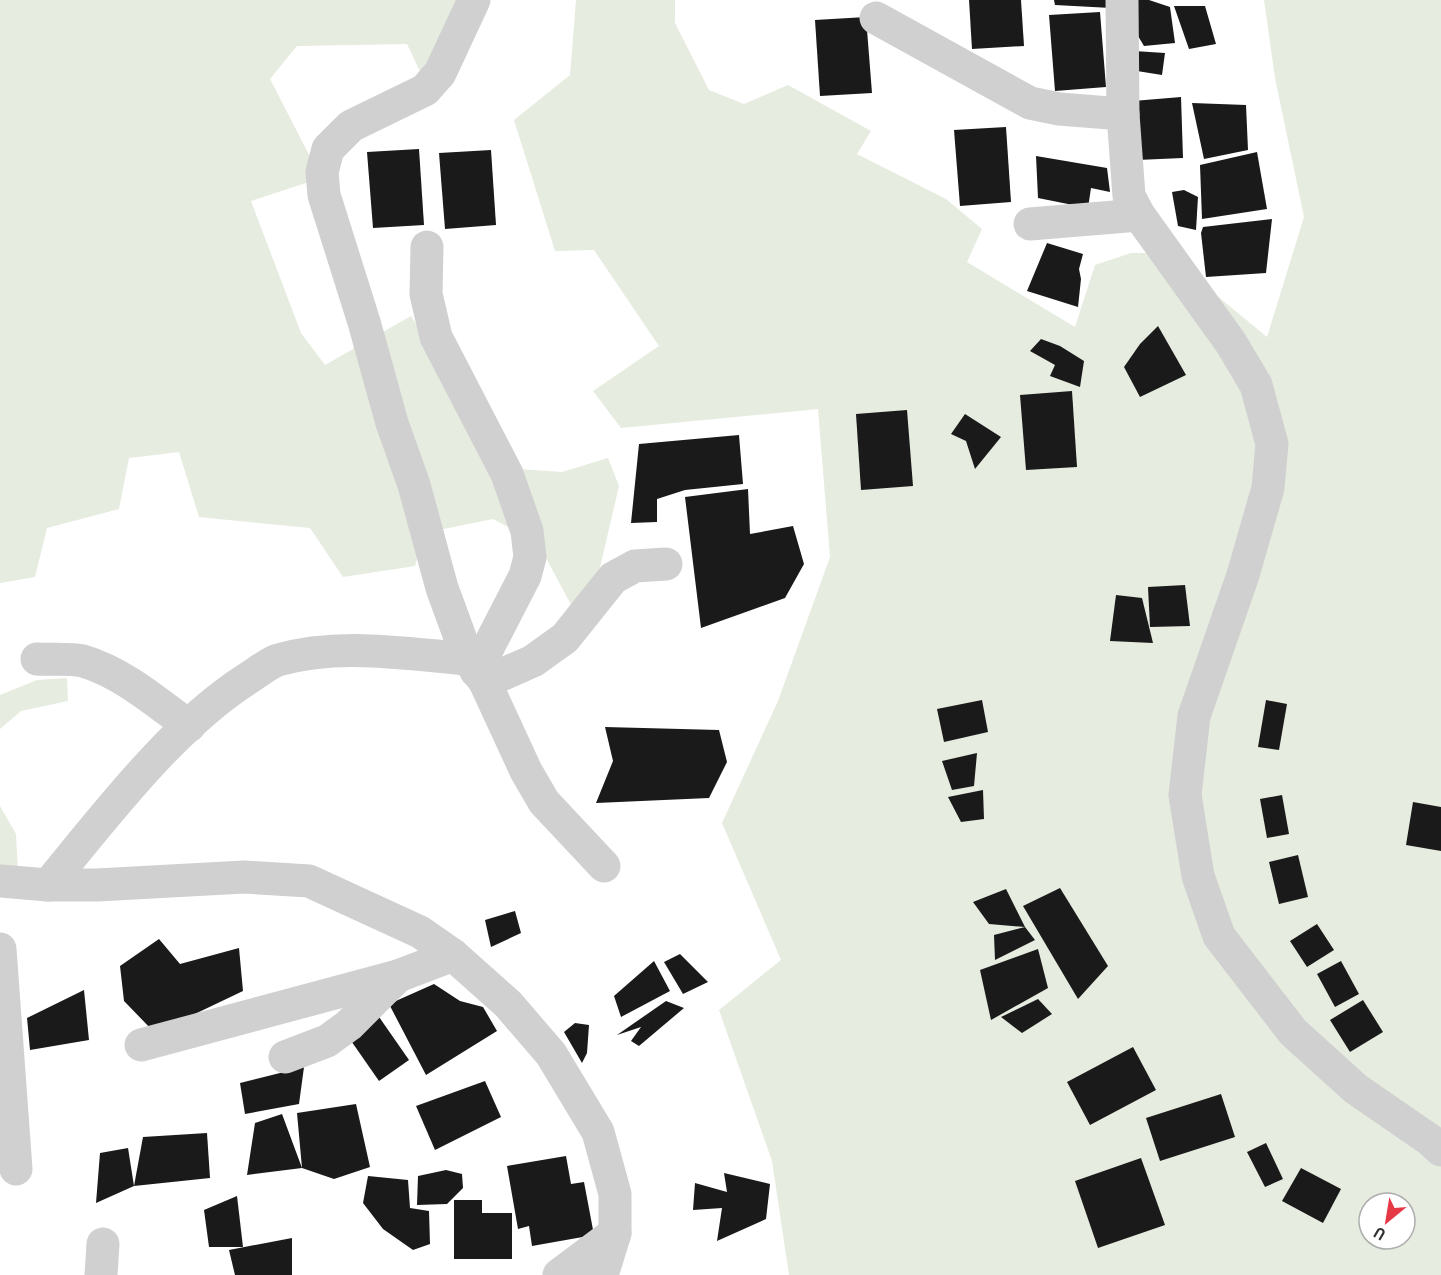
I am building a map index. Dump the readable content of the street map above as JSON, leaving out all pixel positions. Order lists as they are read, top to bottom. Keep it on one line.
{"north":"bottom left"}
